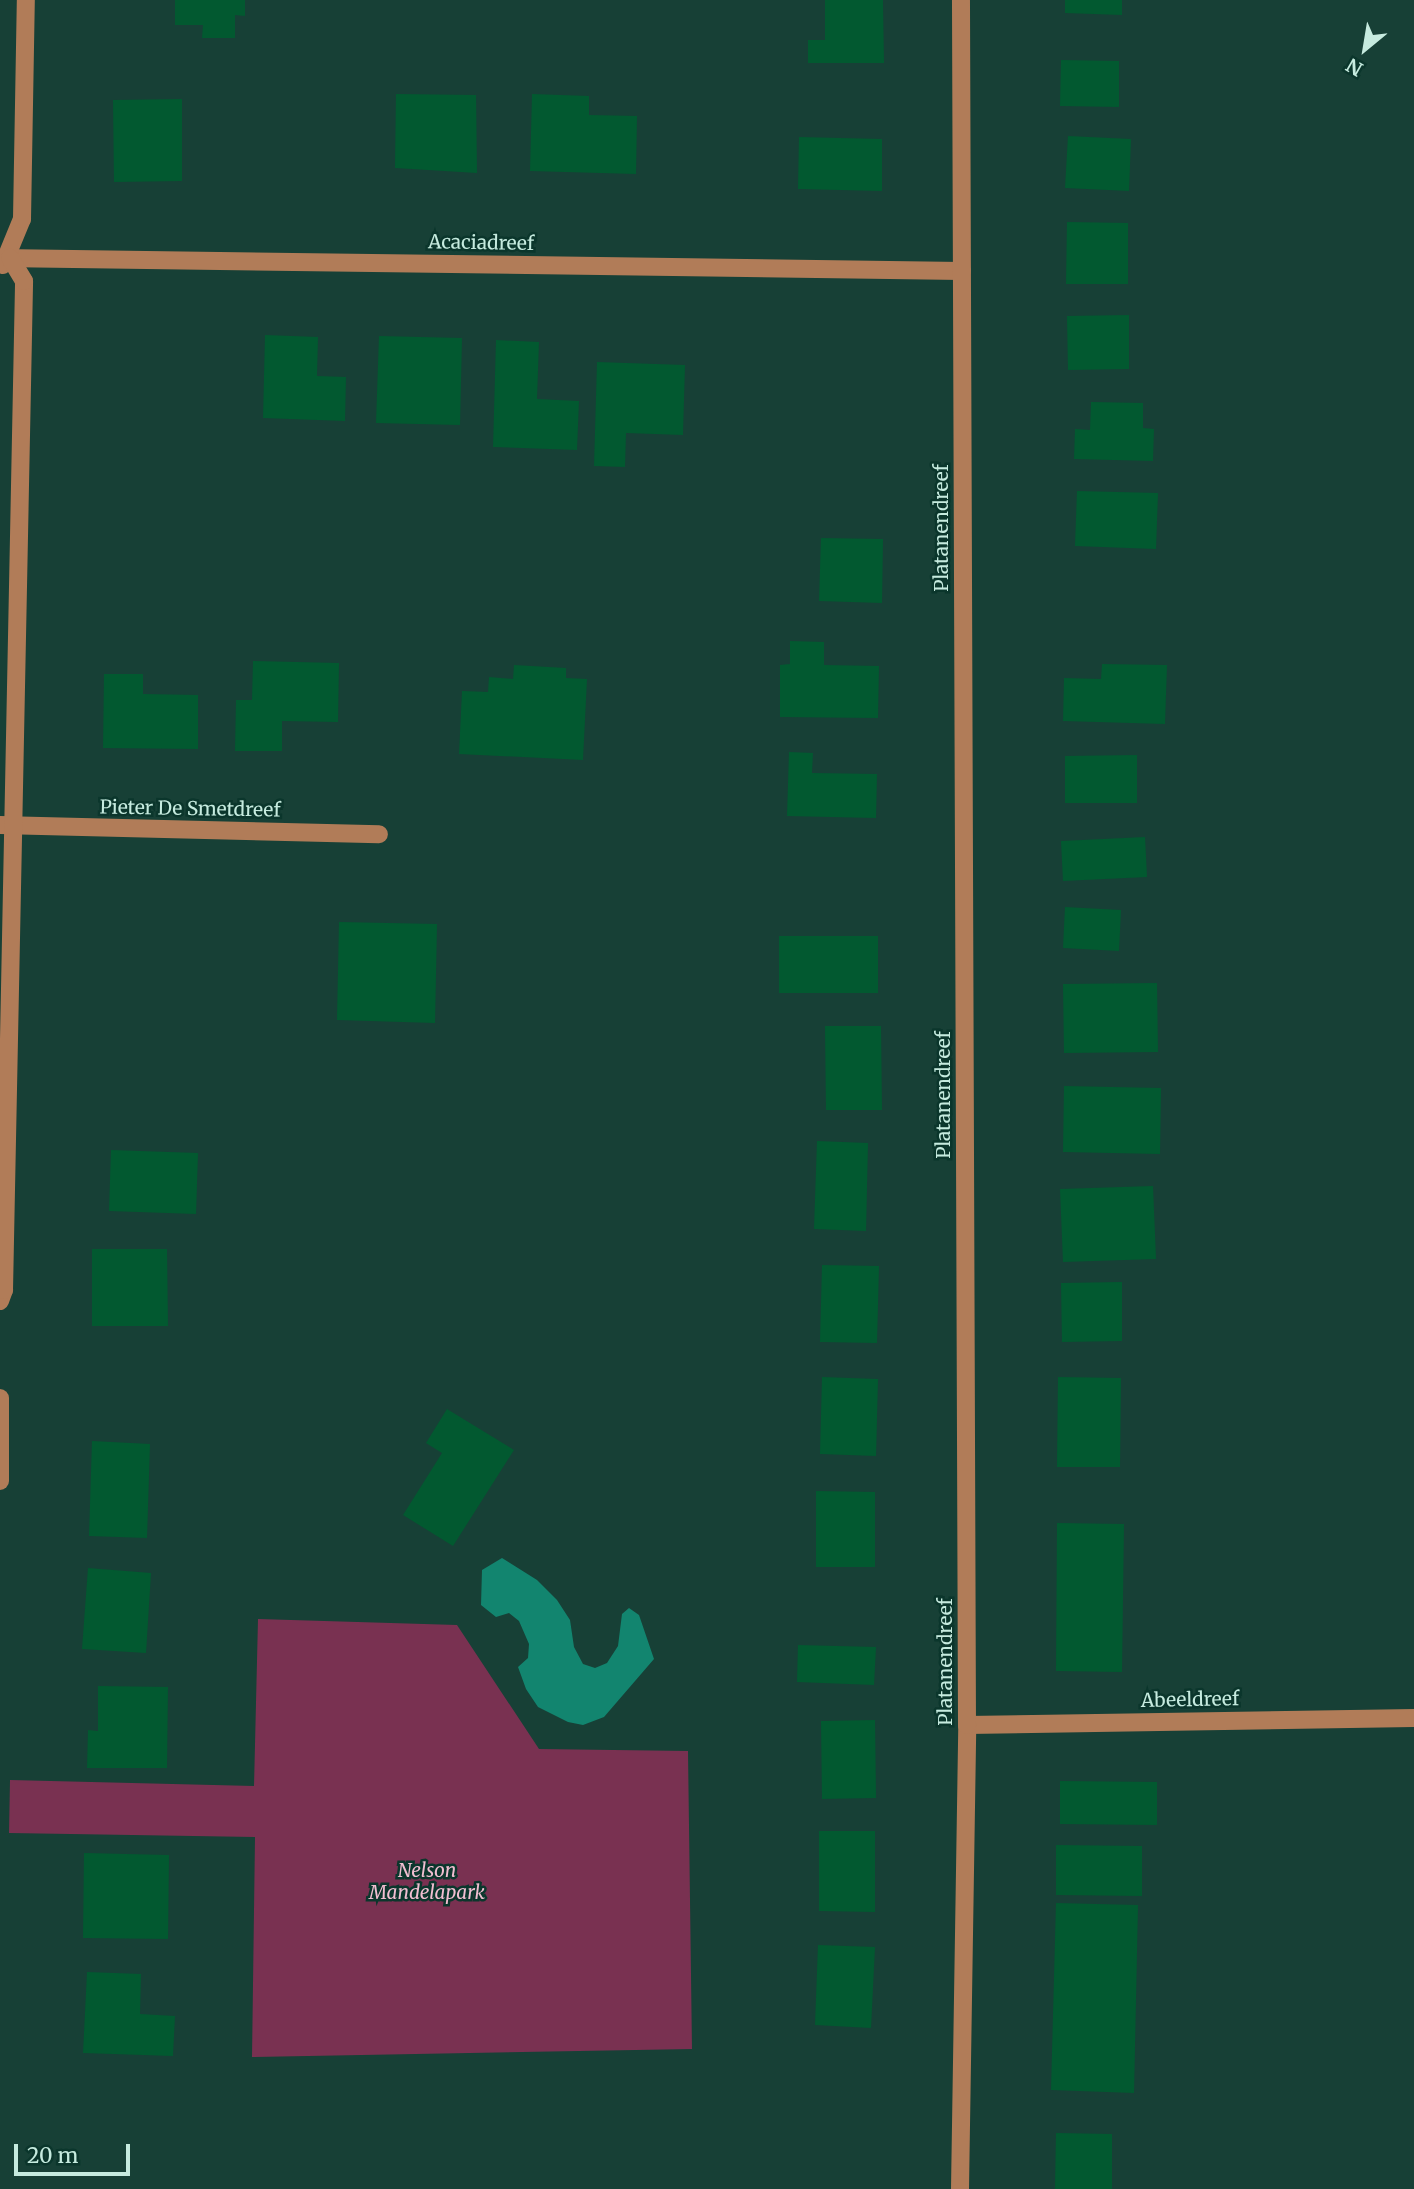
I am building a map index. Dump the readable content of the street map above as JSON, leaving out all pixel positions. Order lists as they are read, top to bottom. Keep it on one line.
{"streets":{"street":["Acaciadreef","Platanendreef","Pieter De Smetdreef","Abeeldreef"]},"crossings":[["Acaciadreef","Platanendreef"],["Platanendreef","Abeeldreef"]],"parks":["Nelson Mandelapark"],"scale_bar":"20 m","north":"bottom left"}
